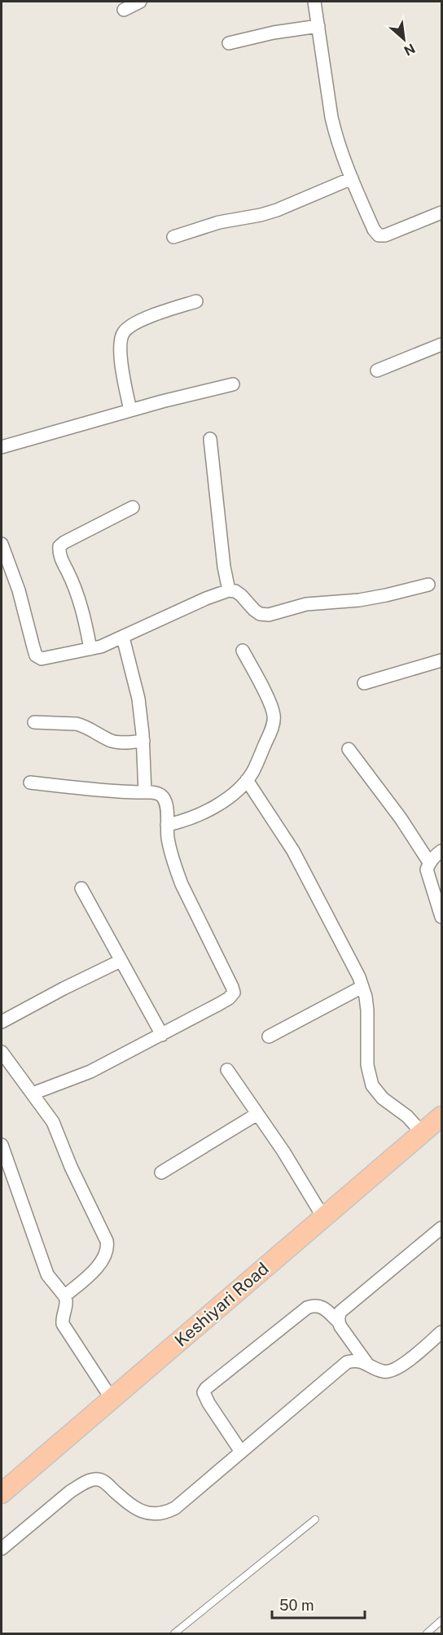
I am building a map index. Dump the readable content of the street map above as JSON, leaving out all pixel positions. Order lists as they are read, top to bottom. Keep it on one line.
{"streets":{"main road":["Keshiyari Road"]},"scale_bar":"50 m","north":"bottom right"}
